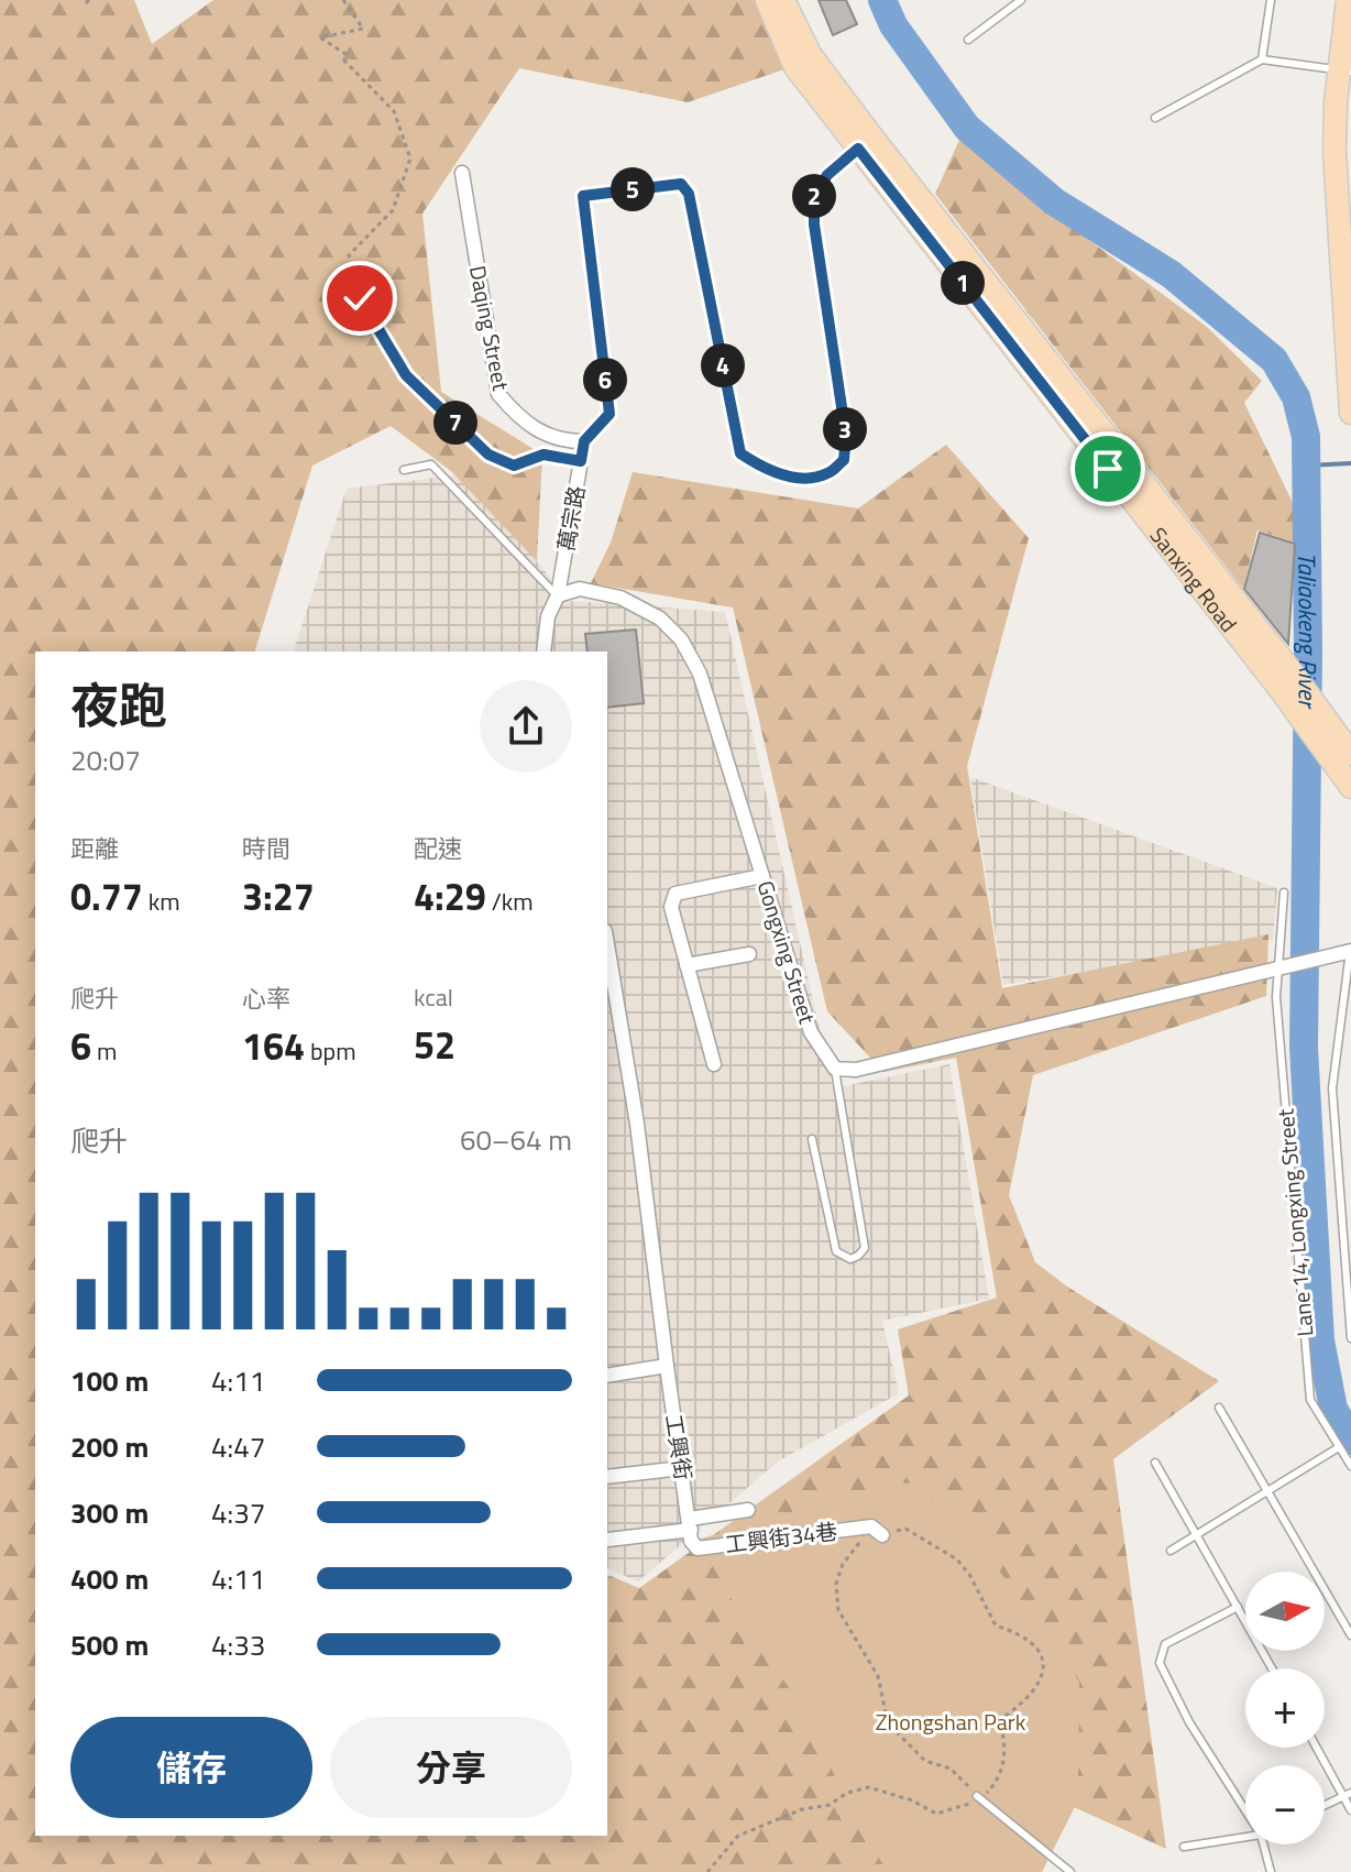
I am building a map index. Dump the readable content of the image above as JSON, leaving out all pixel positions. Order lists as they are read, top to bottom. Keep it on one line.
{"streets":{"main road":["Sanxing Road"],"street":["Daqing Street","萬宗路","Gongxing Street","工興街","工興街34巷"],"lane":["Lane 14, Longxing Street"]},"crossings":[["Daqing Street","萬宗路"],["萬宗路","Gongxing Street"],["工興街","工興街34巷"]],"water":["Taliaokeng River"],"parks":["Zhongshan Park"],"north":"right","page":{"pins":["5","2","1","4","6","7","3"],"heading":["夜跑","20:07"],"stats":[["距離","0.77 km"],["時間","3:27"],["配速","4:29 /km"],["爬升","6 m"],["心率","164 bpm"],["kcal","52"]],"chart":["爬升","60–64 m"],"list":[{"name":"100 m","note":"4:11"},{"name":"200 m","note":"4:47"},{"name":"300 m","note":"4:37"},{"name":"400 m","note":"4:11"},{"name":"500 m","note":"4:33"}],"map_buttons":["+","−"],"buttons":["儲存","分享"]}}
